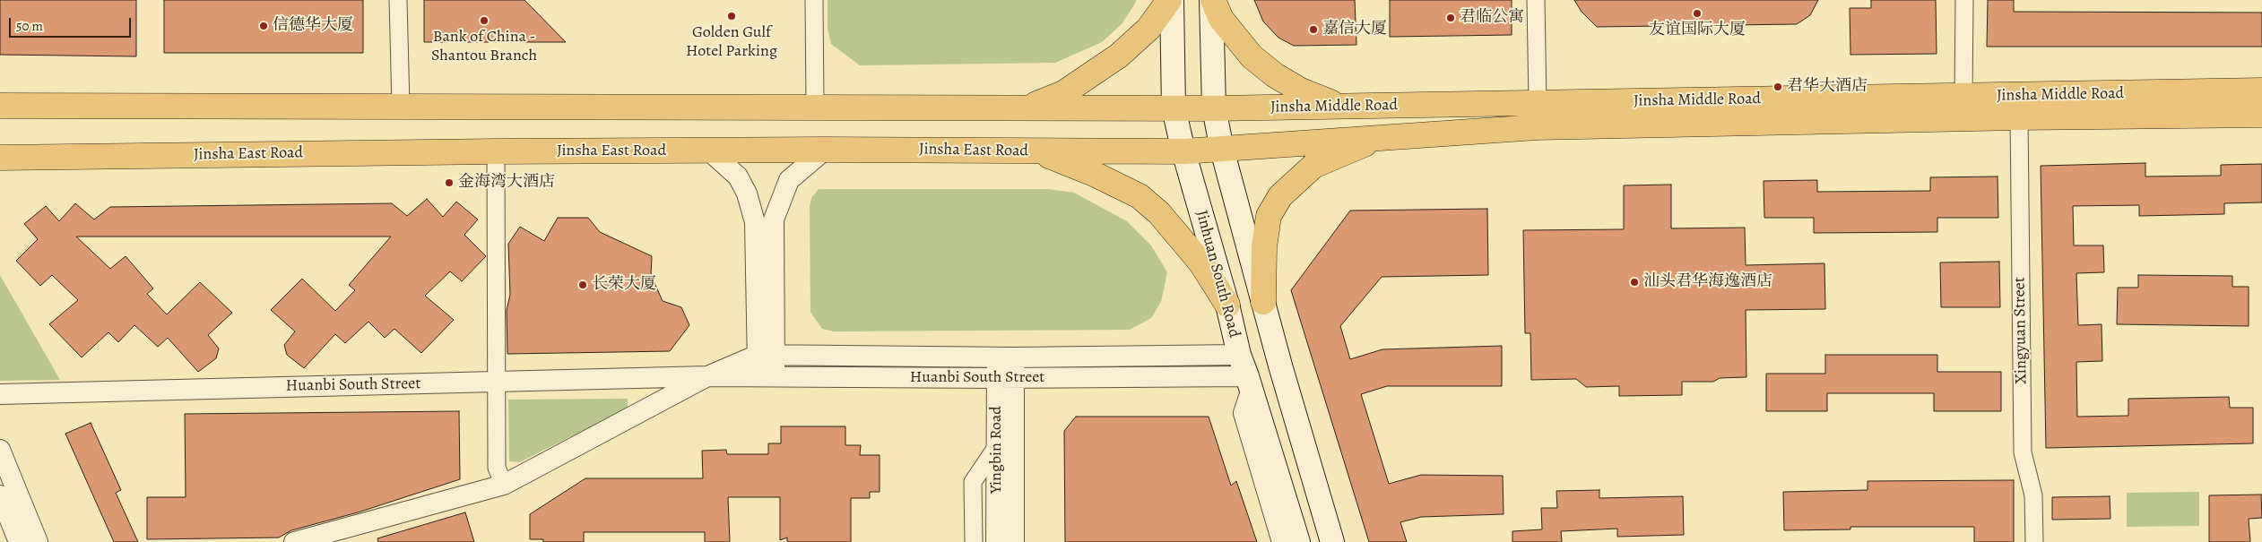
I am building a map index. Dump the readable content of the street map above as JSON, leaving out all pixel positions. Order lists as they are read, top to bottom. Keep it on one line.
{"streets":{"main road":["Jinsha Middle Road","Jinsha East Road","Jinhuan South Road"],"street":["Xingyuan Street","Huanbi South Street","Yingbin Road"]},"crossings":[["Jinsha Middle Road","Jinsha East Road"],["Jinsha Middle Road","Xingyuan Street"],["Jinsha East Road","Jinhuan South Road"],["Jinhuan South Road","Huanbi South Street"],["Huanbi South Street","Yingbin Road"]],"places":["友谊国际大厦","Golden Gulf Hotel Parking","君临公寓","Bank of China - Shantou Branch","信德华大厦","嘉信大厦","君华大酒店","金海湾大酒店","汕头君华海逸酒店","长荣大厦"],"scale_bar":"50 m"}
